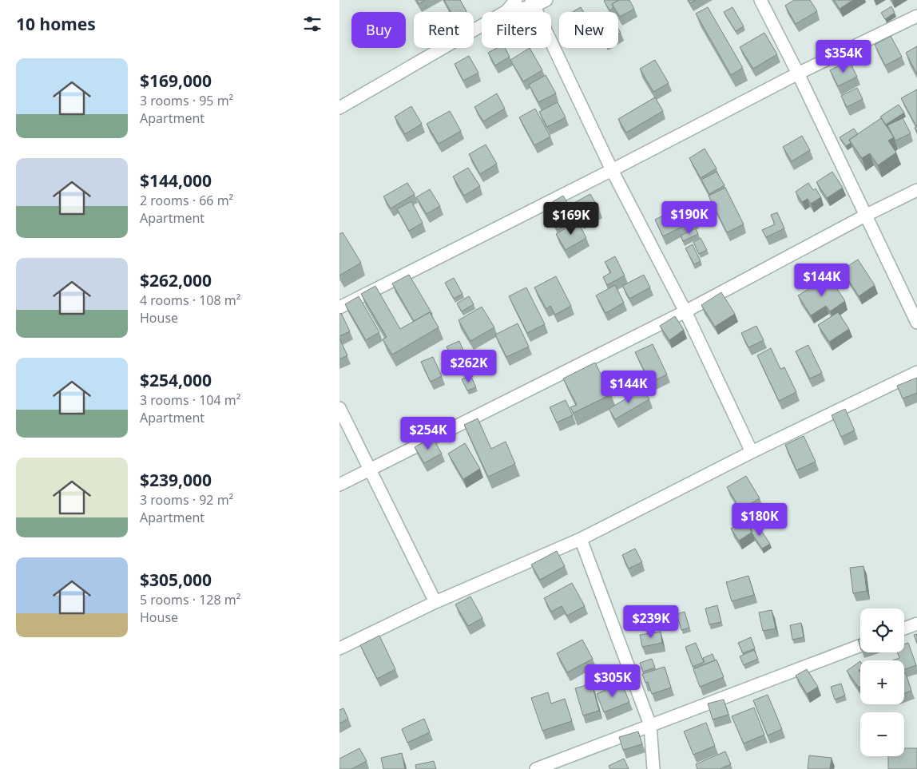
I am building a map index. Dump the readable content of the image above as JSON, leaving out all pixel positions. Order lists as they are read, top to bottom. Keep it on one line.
{"page":{"heading":"10 homes","chip":["Buy","Rent","Filters","New"],"price":["$354K","$190K","$169K","$144K","$262K","$144K","$254K","$180K","$239K","$305K"],"list":[{"name":"$169,000","note":"3 rooms · 95 m² · Apartment"},{"name":"$144,000","note":"2 rooms · 66 m² · Apartment"},{"name":"$262,000","note":"4 rooms · 108 m² · House"},{"name":"$254,000","note":"3 rooms · 104 m² · Apartment"},{"name":"$239,000","note":"3 rooms · 92 m² · Apartment"},{"name":"$305,000","note":"5 rooms · 128 m² · House"}],"map_buttons":["+","−"]}}
